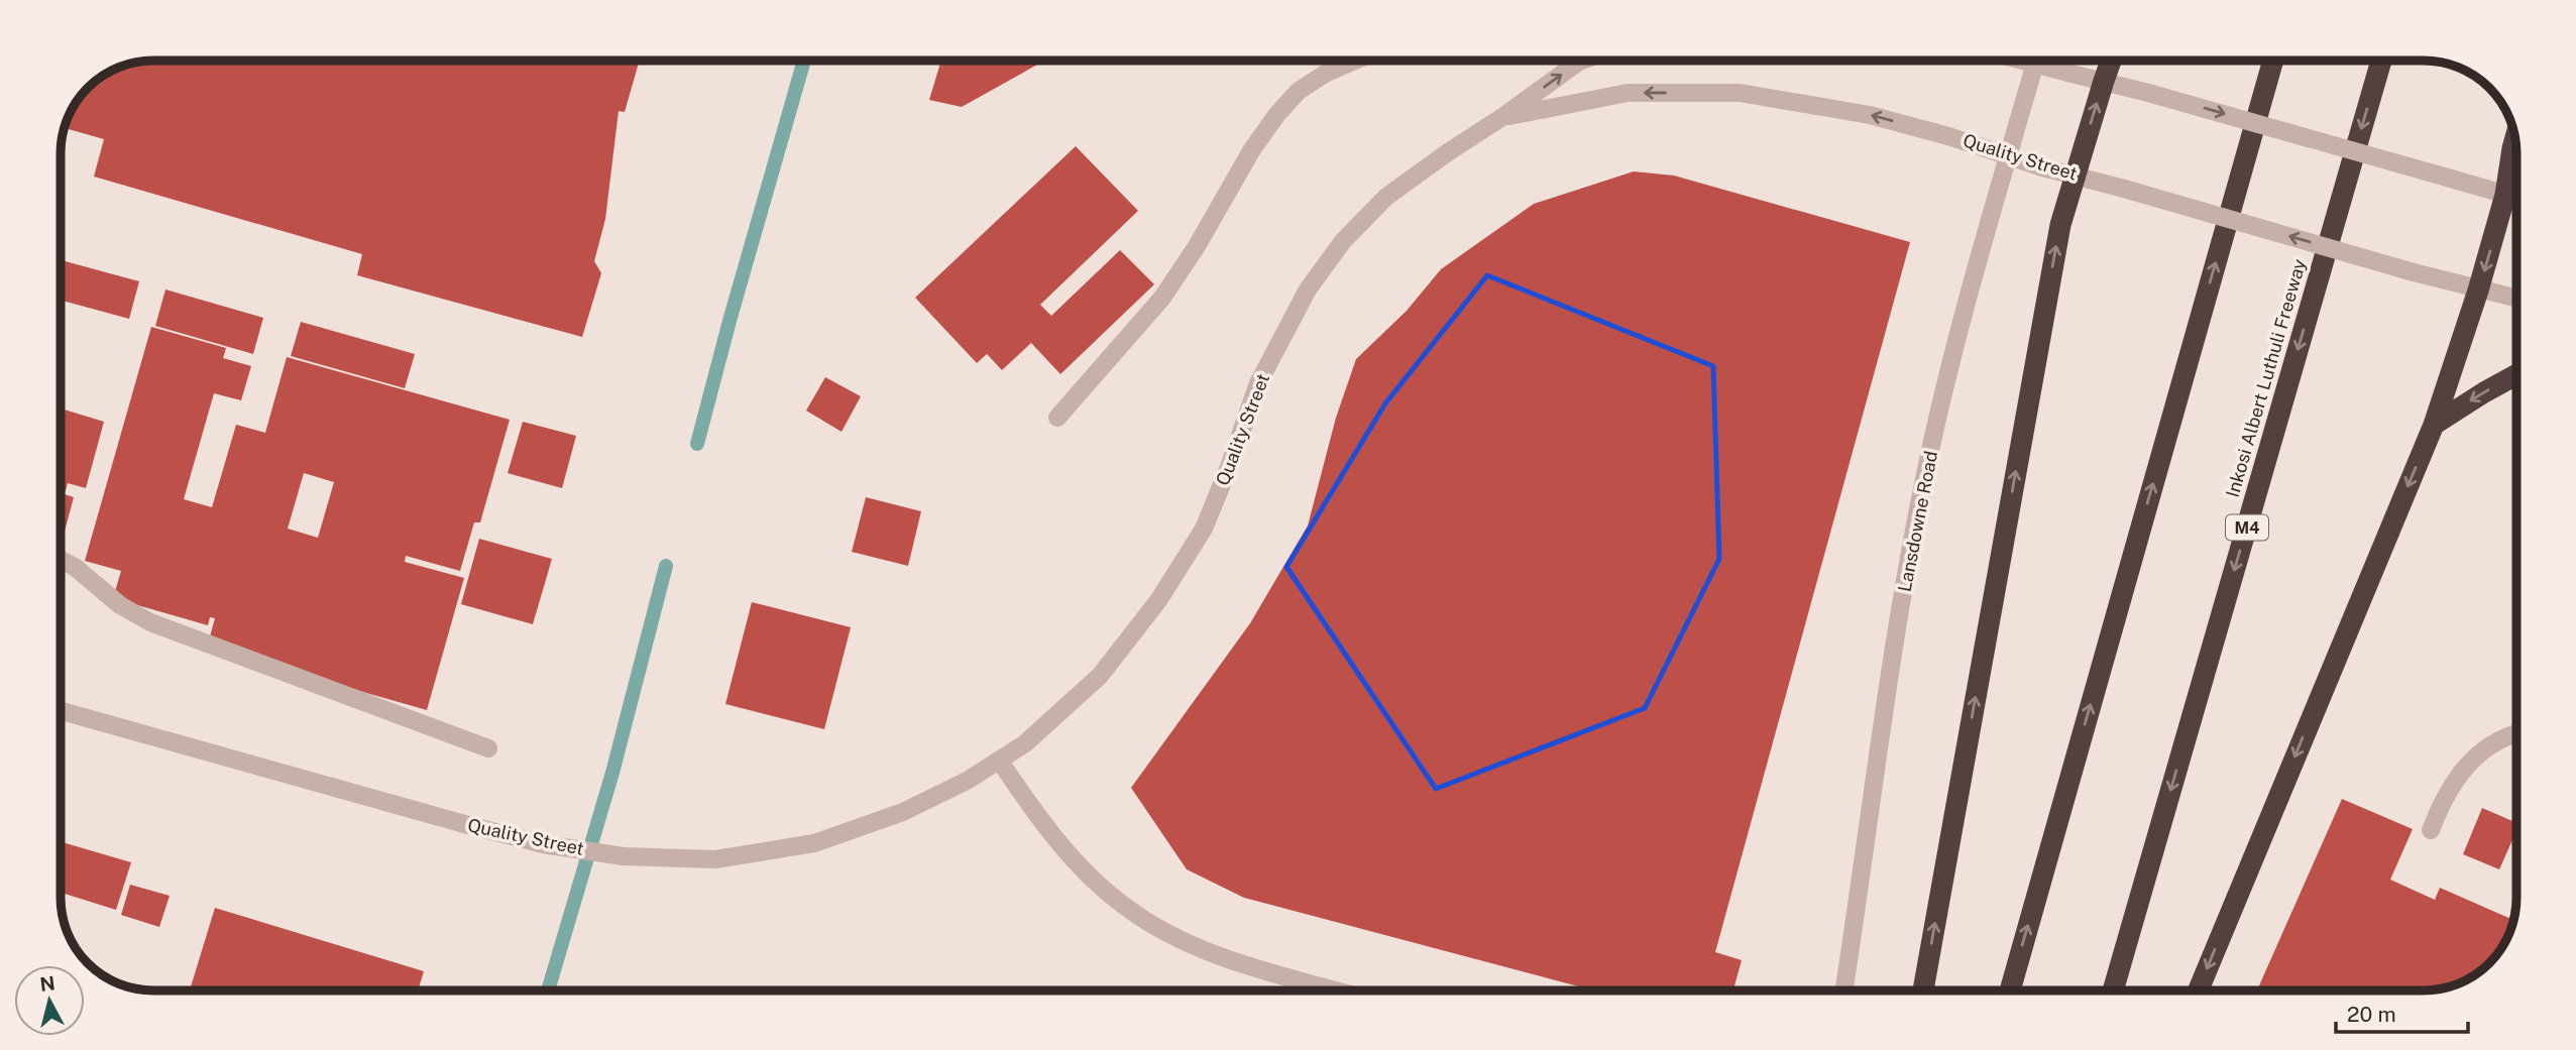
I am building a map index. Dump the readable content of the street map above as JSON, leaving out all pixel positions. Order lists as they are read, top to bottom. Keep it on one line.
{"streets":{"highway":["Inkosi Albert Luthuli Freeway","M4"],"street":["Quality Street","Lansdowne Road"]},"scale_bar":"20 m","north":"top"}
